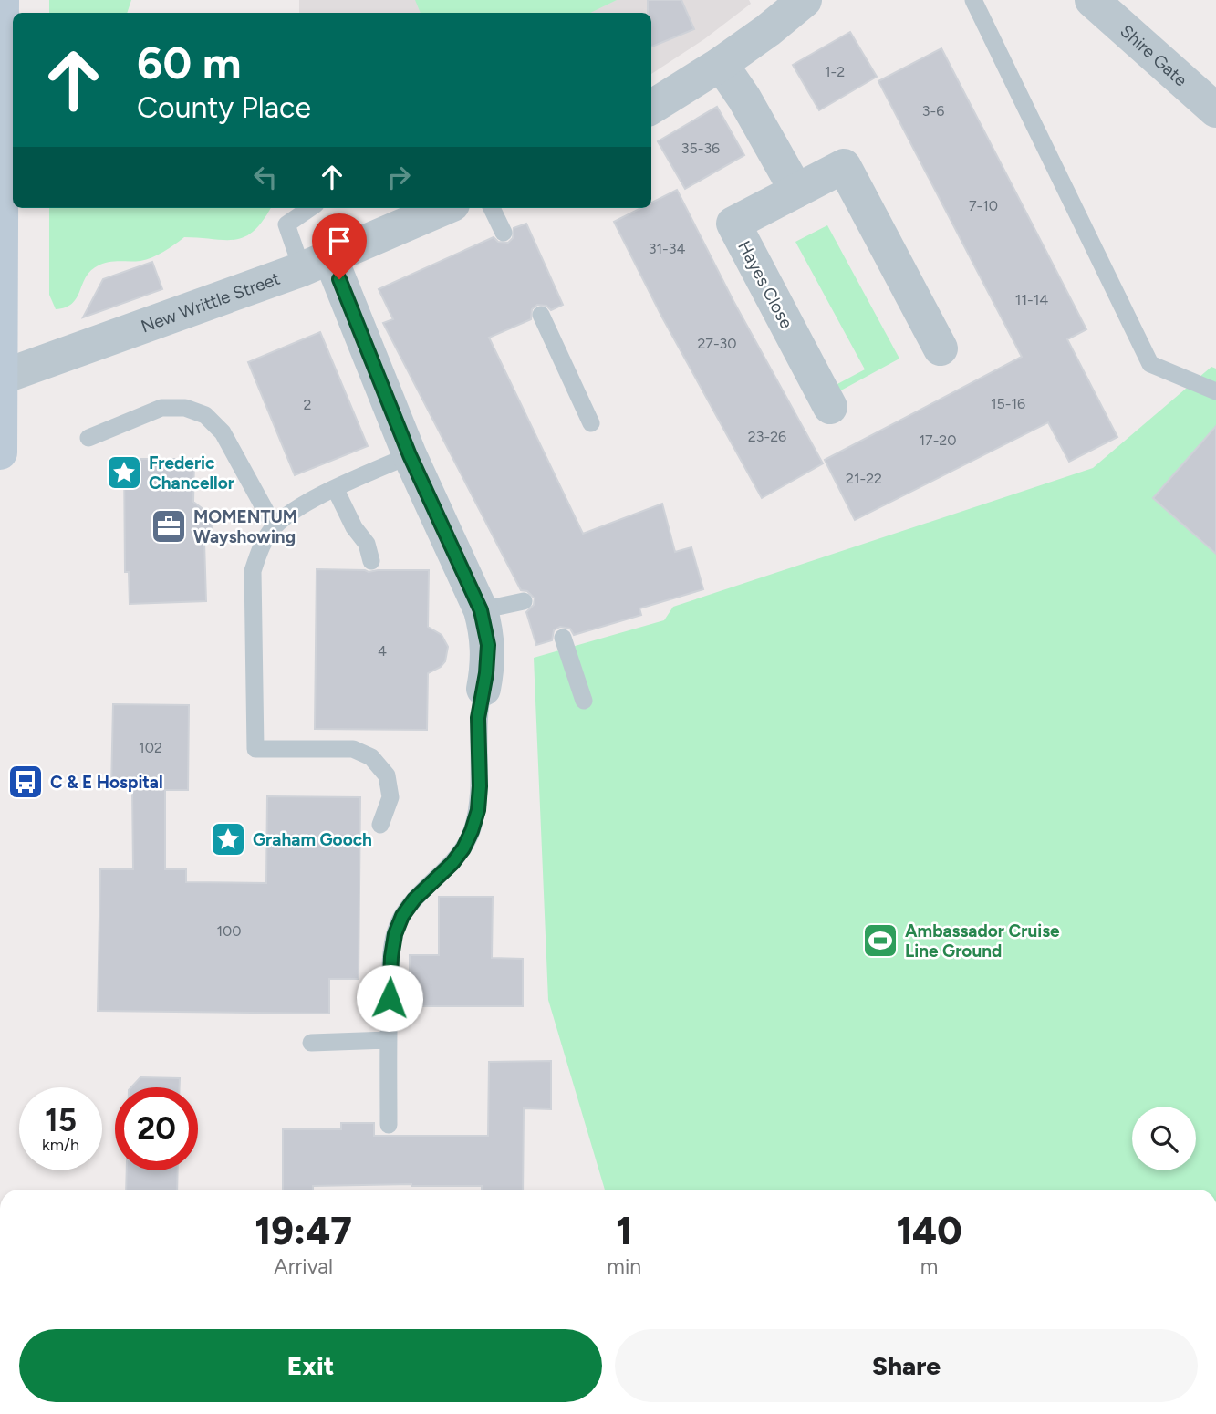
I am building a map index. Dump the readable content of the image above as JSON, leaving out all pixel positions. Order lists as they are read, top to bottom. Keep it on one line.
{"streets":{"street":["Shire Gate","Hayes Close","New Writtle Street"]},"places":{"place":["Frederic Chancellor","Graham Gooch"],"office":["MOMENTUM Wayshowing"],"bus stop":["C & E Hospital"],"sports":["Ambassador Cruise Line Ground"]},"house_numbers":["1-2","3-6","35-36","7-10","31-34","11-14","27-30","15-16","2","23-26","17-20","21-22","4","102","100"],"page":{"turn":["60 m","County Place"],"speed":"15 km/h","limit":"20","eta":["19:47","Arrival","1","min","140","m"],"buttons":["Exit","Share"]}}
